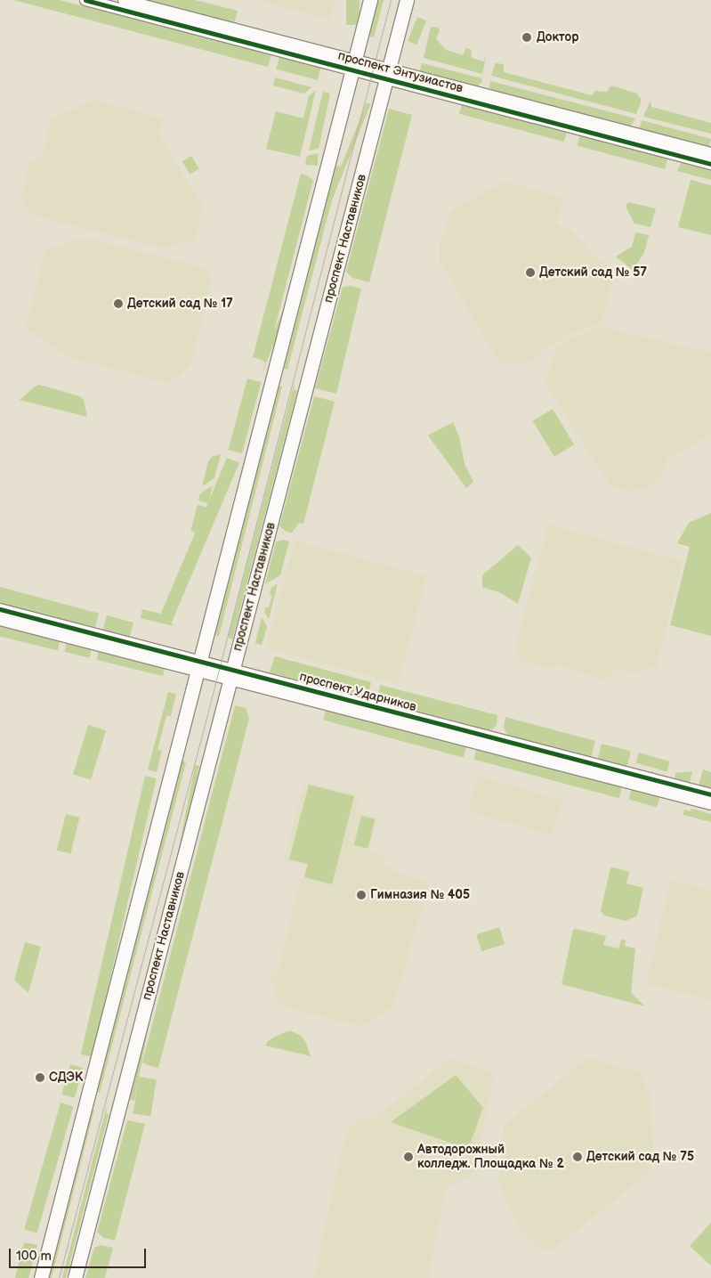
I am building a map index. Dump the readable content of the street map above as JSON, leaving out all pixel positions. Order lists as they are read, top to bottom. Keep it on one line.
{"streets":{"main road":["проспект Наставников"],"street":["проспект Энтузиастов","проспект Ударников"]},"crossings":[["проспект Энтузиастов","проспект Наставников"],["проспект Наставников","проспект Ударников"]],"places":["Доктор","Детский сад № 57","Детский сад № 17","Гимназия № 405","СДЭК","Автодорожный колледж. Площадка № 2","Детский сад № 75"],"scale_bar":"100 m"}
